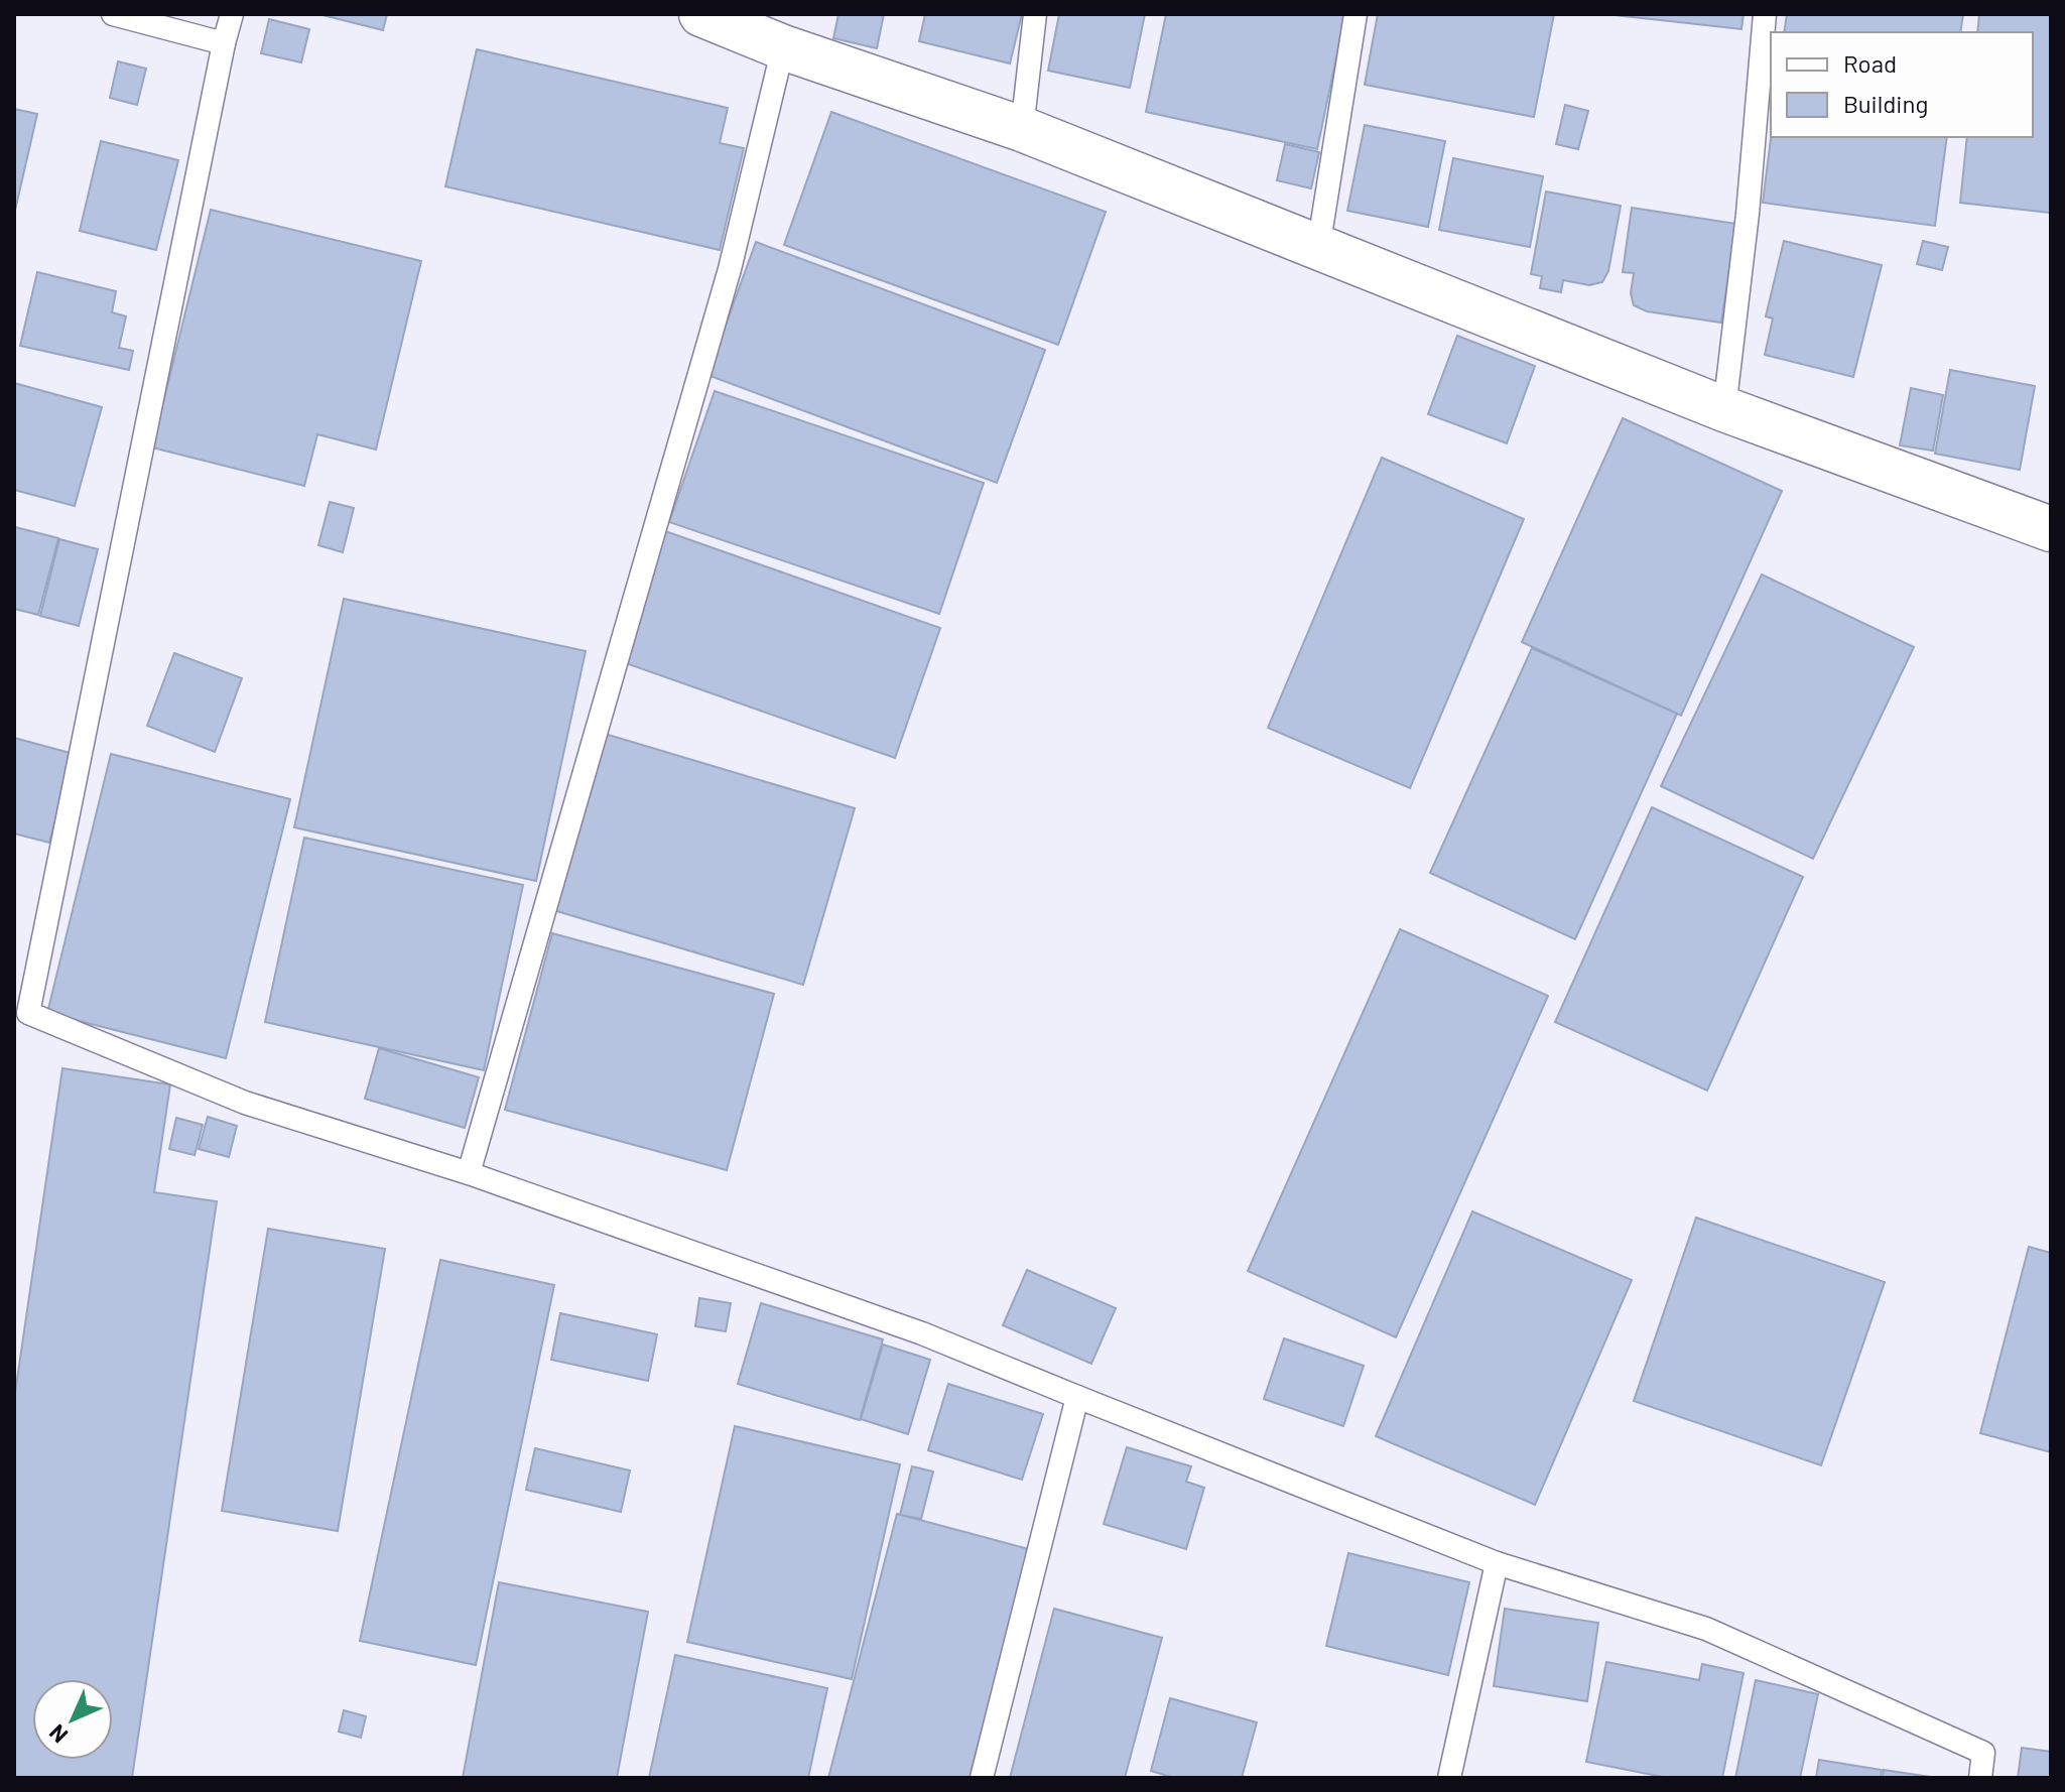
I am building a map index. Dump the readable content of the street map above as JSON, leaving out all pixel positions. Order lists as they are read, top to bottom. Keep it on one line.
{"legend":["Road","Building"],"north":"bottom left"}
